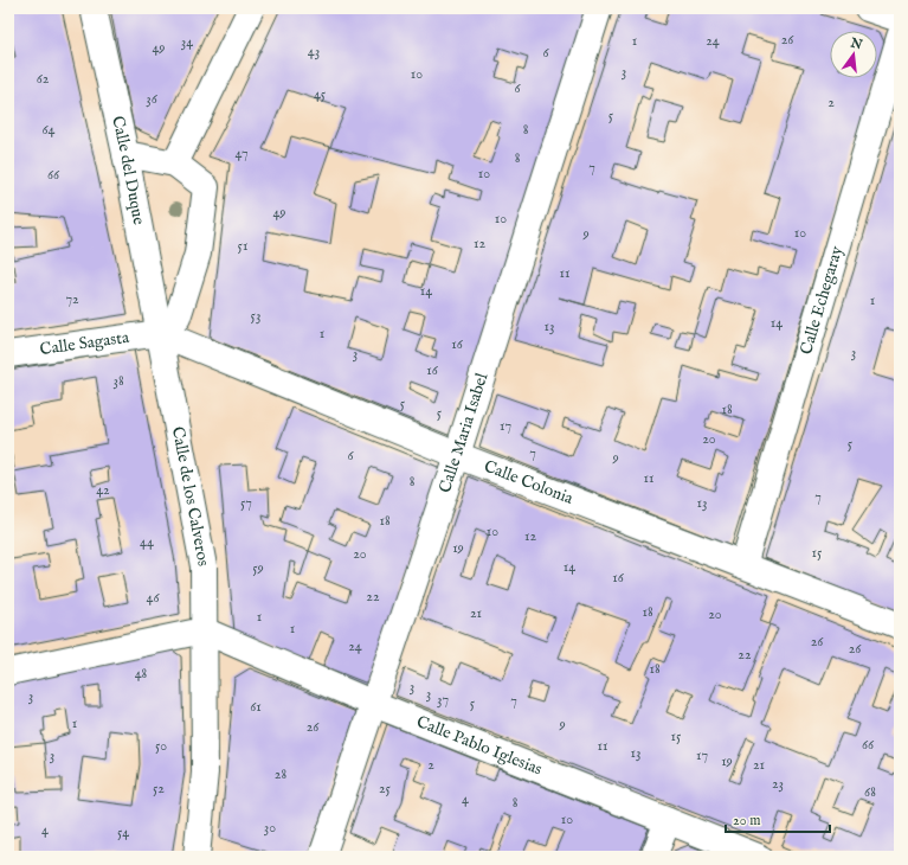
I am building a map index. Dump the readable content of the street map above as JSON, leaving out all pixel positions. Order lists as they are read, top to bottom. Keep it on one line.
{"streets":{"street":["Calle del Duque","Calle Echegaray","Calle Sagasta","Calle Maria Isabel","Calle Colonia","Calle de los Calveros","Calle Pablo Iglesias"]},"crossings":[["Calle del Duque","Calle Sagasta"],["Calle del Duque","Calle Colonia"],["Calle del Duque","Calle de los Calveros"],["Calle Echegaray","Calle Colonia"],["Calle Sagasta","Calle Colonia"],["Calle Sagasta","Calle de los Calveros"],["Calle Maria Isabel","Calle Colonia"],["Calle Maria Isabel","Calle Pablo Iglesias"],["Calle Colonia","Calle de los Calveros"],["Calle de los Calveros","Calle Pablo Iglesias"]],"house_numbers":["26","1","24","34","49","43","6","3","10","62","6","45","36","2","5","64","8","47","8","7","10","66","49","10","10","9","12","51","11","14","72","1","53","14","13","1","16","3","3","16","38","5","18","5","17","20","5","7","6","9","11","8","42","7","57","13","18","10","12","44","19","15","20","14","59","16","22","46","18","21","20","1","1","26","24","26","22","18","48","3","3","3","37","7","5","61","1","9","26","15","66","50","11","13","3","17","19","2","21","28","23","52","25","68","4","8","10","30","4","54"],"scale_bar":"20 m","north":"top"}
